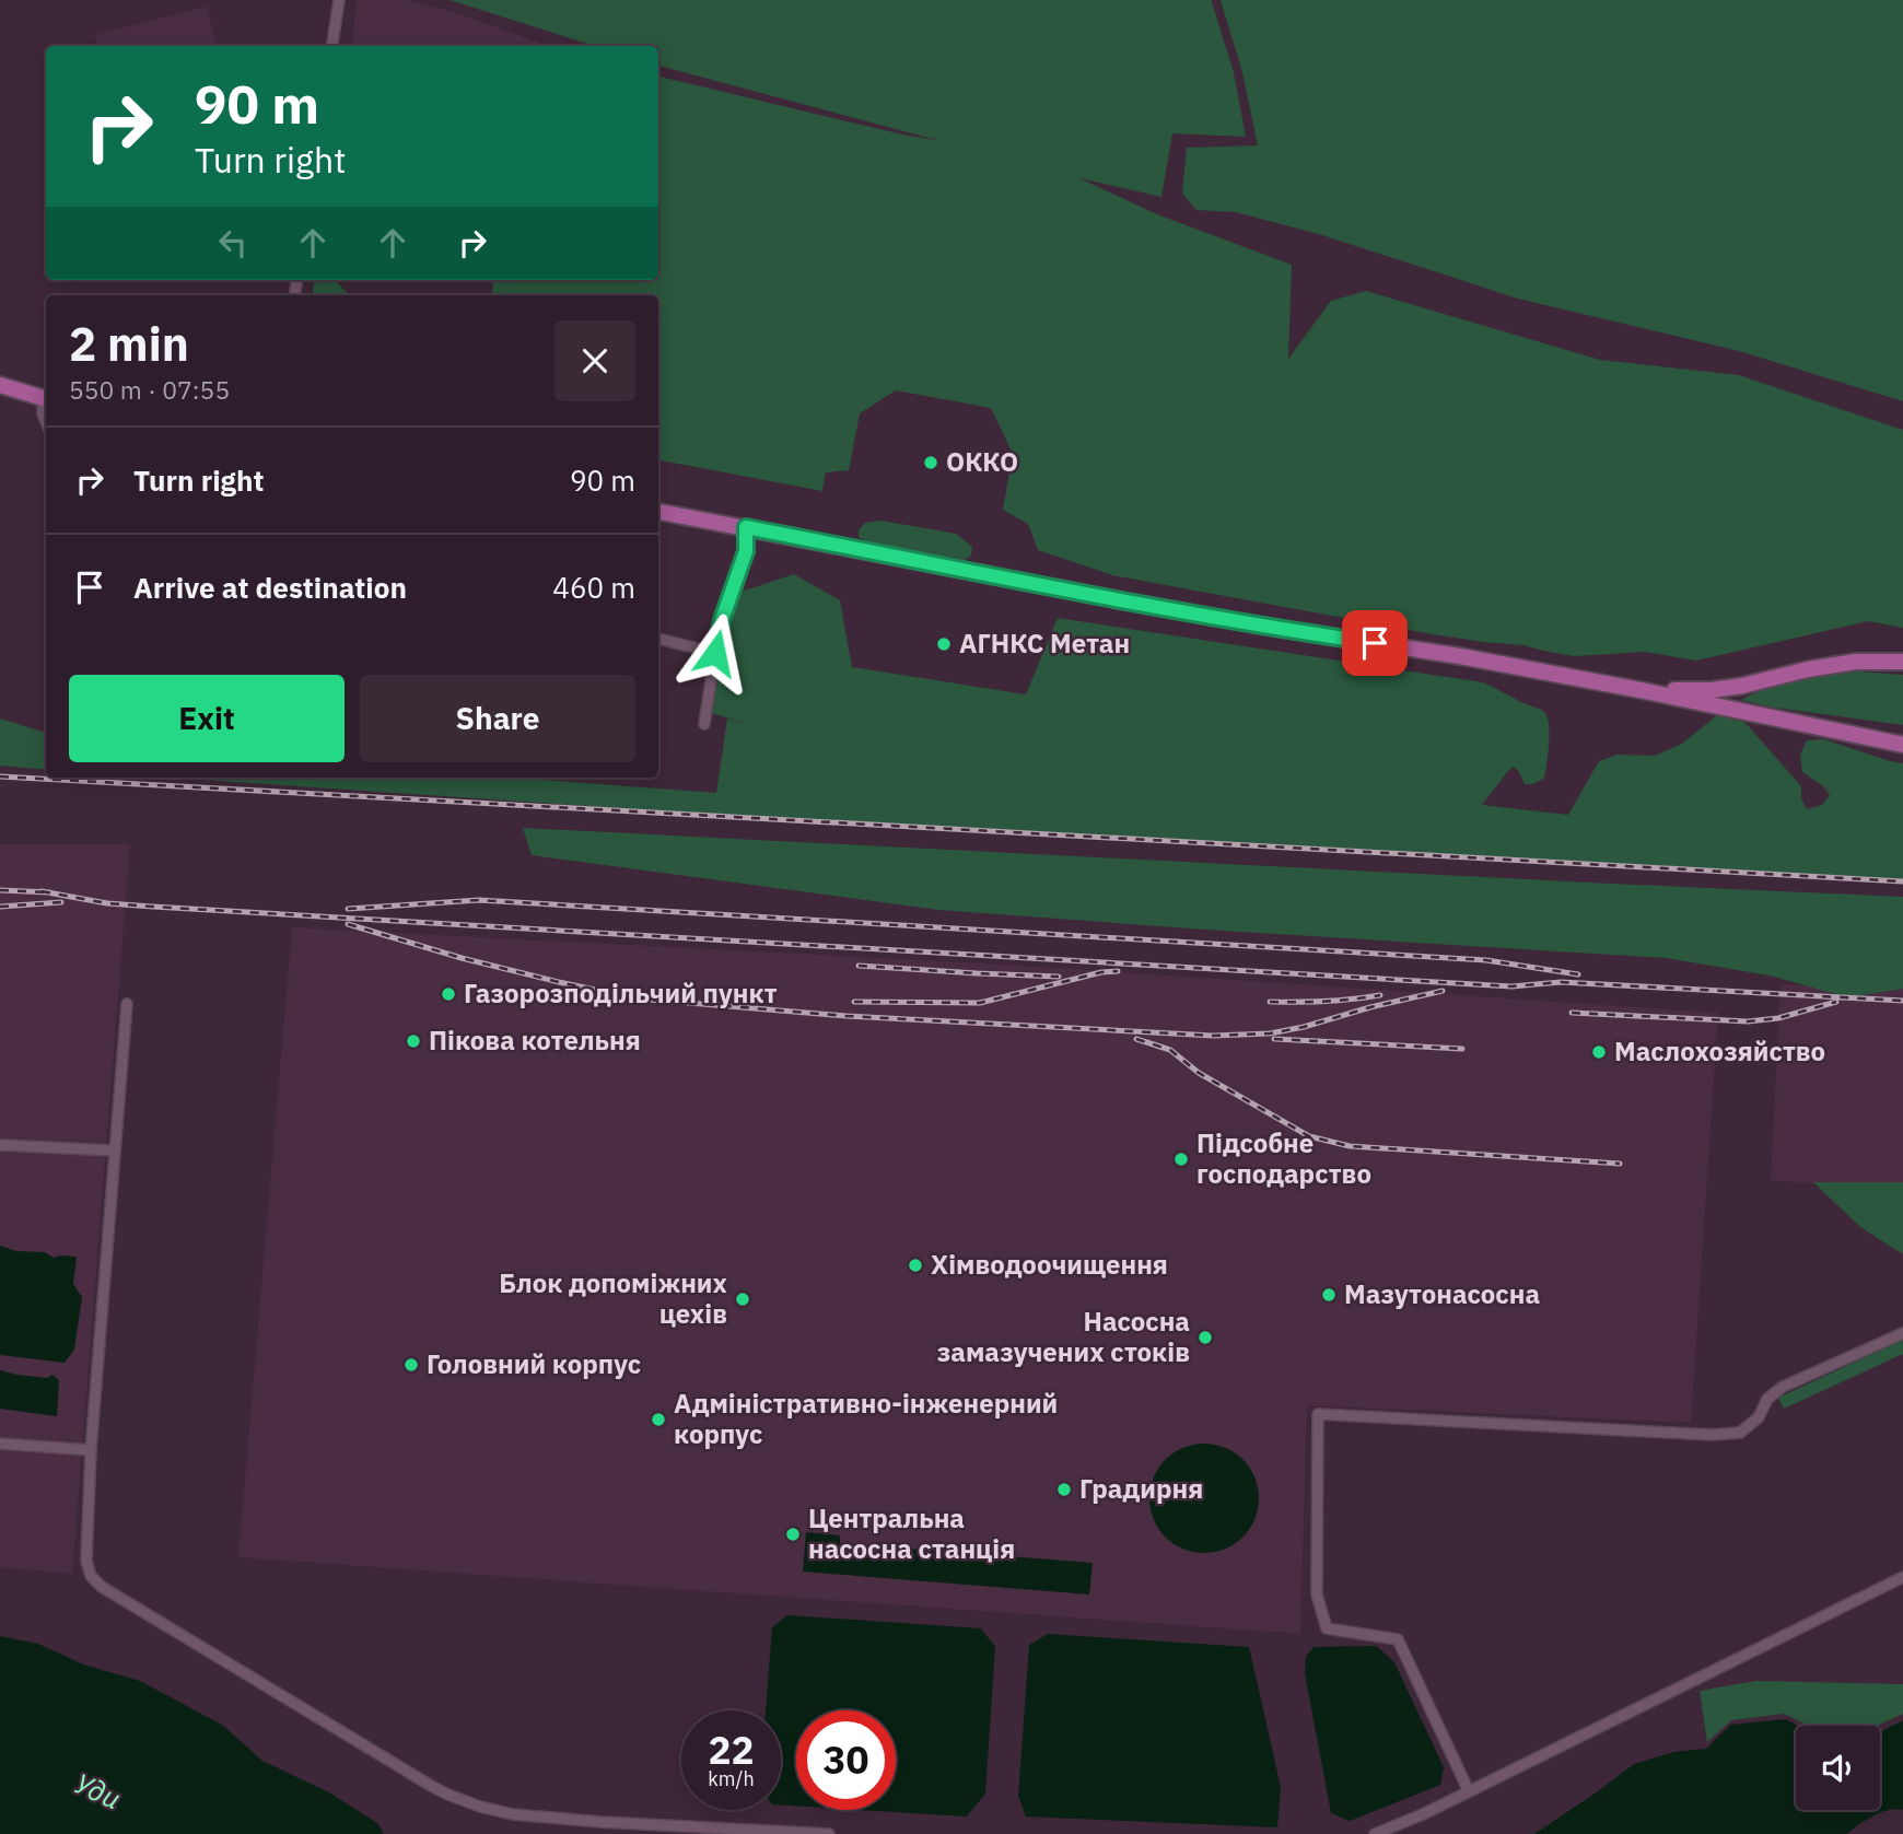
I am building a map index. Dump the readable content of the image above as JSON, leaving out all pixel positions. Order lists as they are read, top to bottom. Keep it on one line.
{"water":["Уди"],"places":["ОККО","АГНКС Метан","Газорозподільчий пункт","Пікова котельня","Маслохозяйство","Підсобне господарство","Хімводоочищення","Мазутонасосна","Блок допоміжних цехів","Насосна замазучених стоків","Головний корпус","Адміністративно-інженерний корпус","Градирня","Центральна насосна станція"],"page":{"turn":["90 m","Turn right"],"heading":["2 min","550 m · 07:55"],"list":[{"name":"Turn right","value":"90 m"},{"name":"Arrive at destination","value":"460 m"}],"buttons":["Exit","Share"],"speed":"22 km/h","limit":"30"}}
